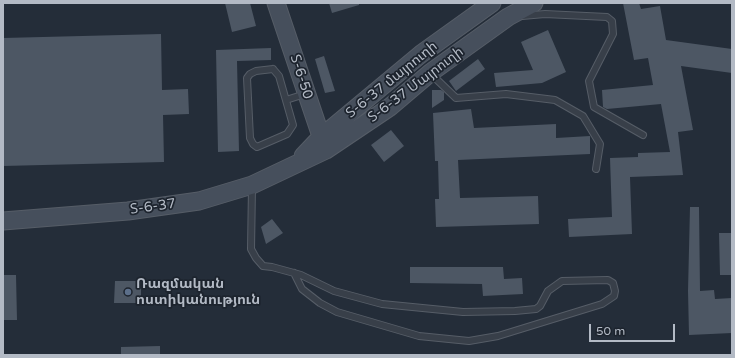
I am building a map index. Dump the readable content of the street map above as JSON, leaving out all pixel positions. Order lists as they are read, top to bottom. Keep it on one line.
{"streets":{"main road":["Տ-6-50","Տ-6-37 մայրուղի","Տ-6-37 Մայրուղի","Տ-6-37"]},"crossings":[["Տ-6-50","Տ-6-37 մայրուղի"],["Տ-6-50","Տ-6-37 Մայրուղի"],["Տ-6-37 մայրուղի","Տ-6-37 Մայրուղի"],["Տ-6-37 մայրուղի","Տ-6-37"]],"places":["Ռազմական ոստիկանություն"],"scale_bar":"50 m"}
